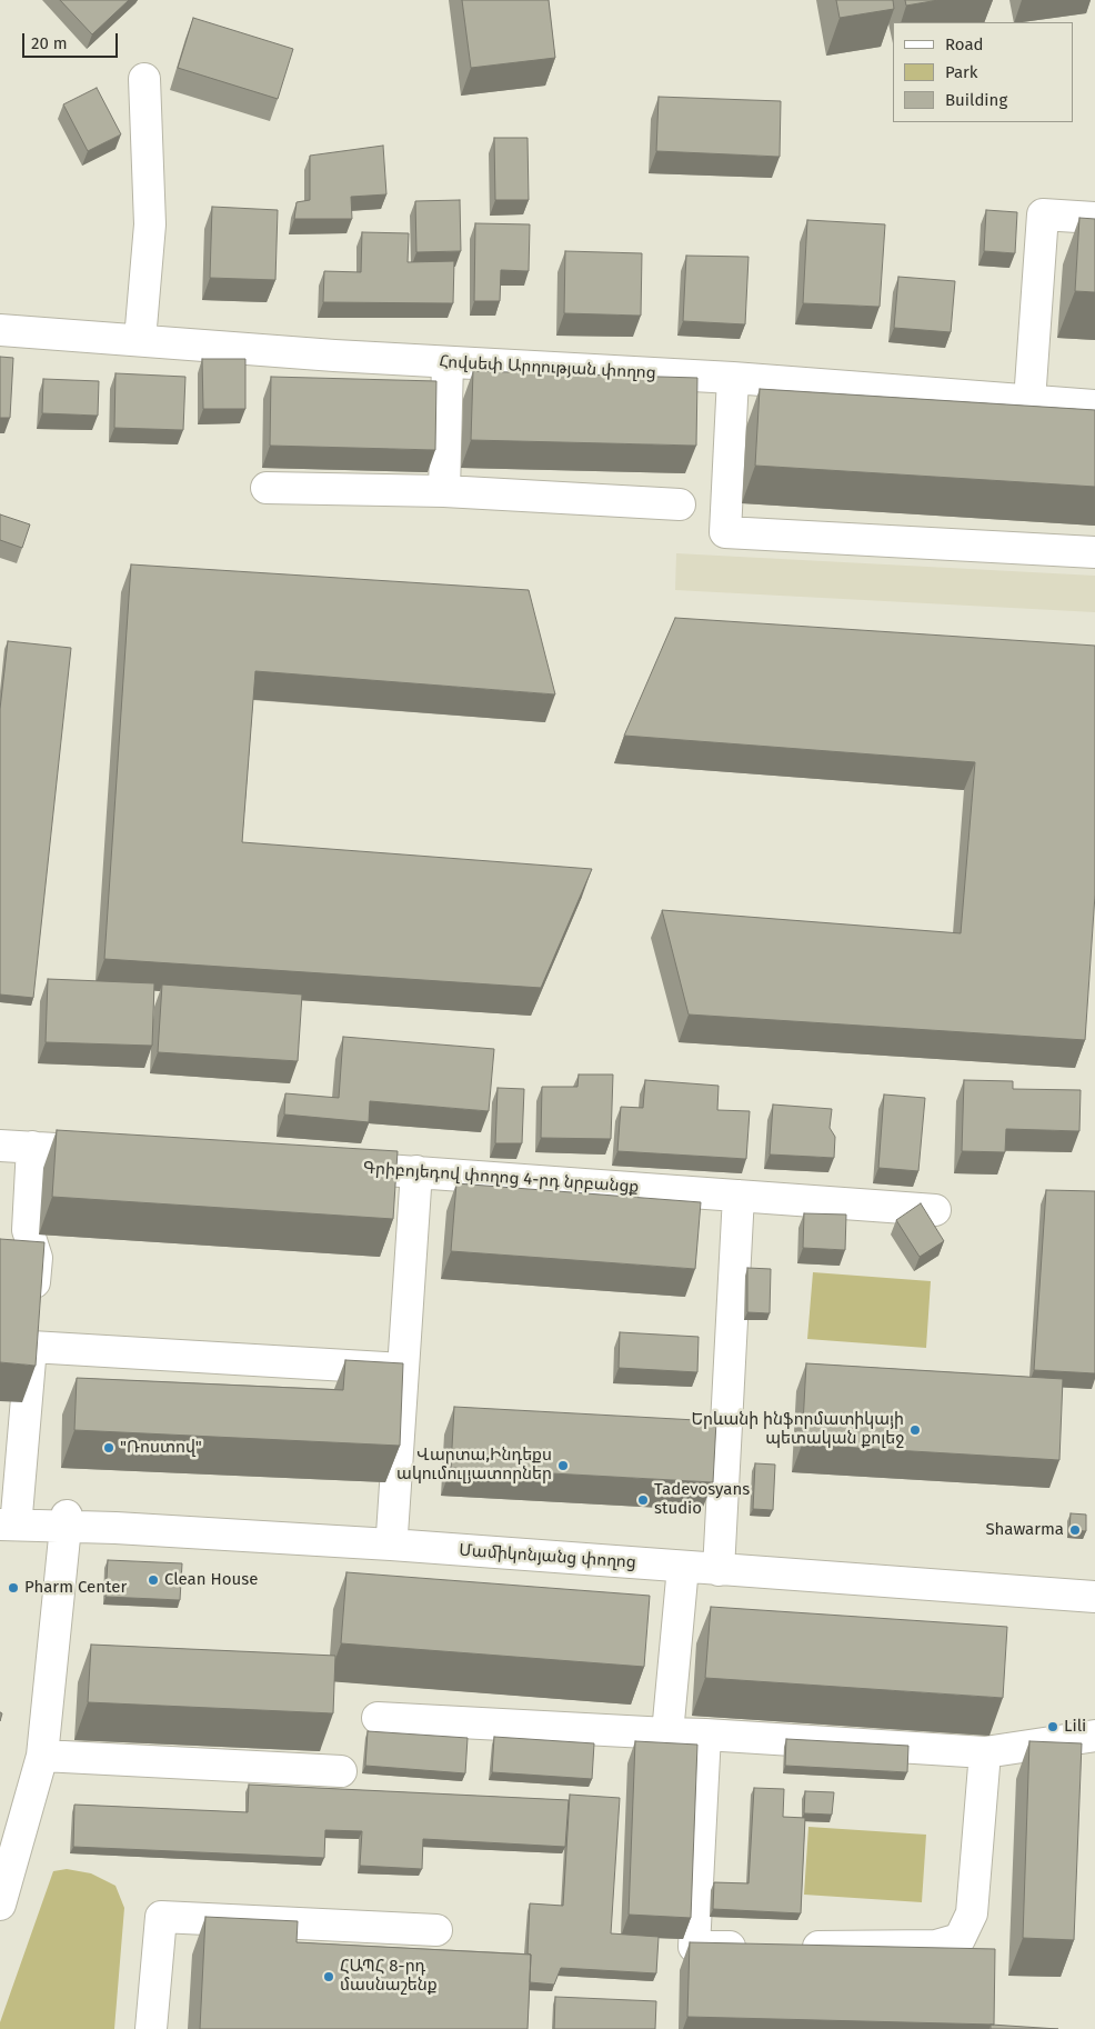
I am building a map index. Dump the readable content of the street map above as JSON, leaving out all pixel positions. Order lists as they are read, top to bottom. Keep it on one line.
{"streets":{"street":["Հովսեփ Արղության փողոց","Գրիբոյեդով փողոց 4-րդ նրբանցք","Մամիկոնյանց փողոց"]},"places":["Երևանի ինֆորմատիկայի պետական քոլեջ","\"Ռոստով\"","Վարտա,Ինդեքս ակումուլյատորներ","Tadevosyans studio","Shawarma","Clean House","Pharm Center","Lili","ՀԱՊՀ 8-րդ մասնաշենք"],"legend":["Road","Park","Building"],"scale_bar":"20 m"}
